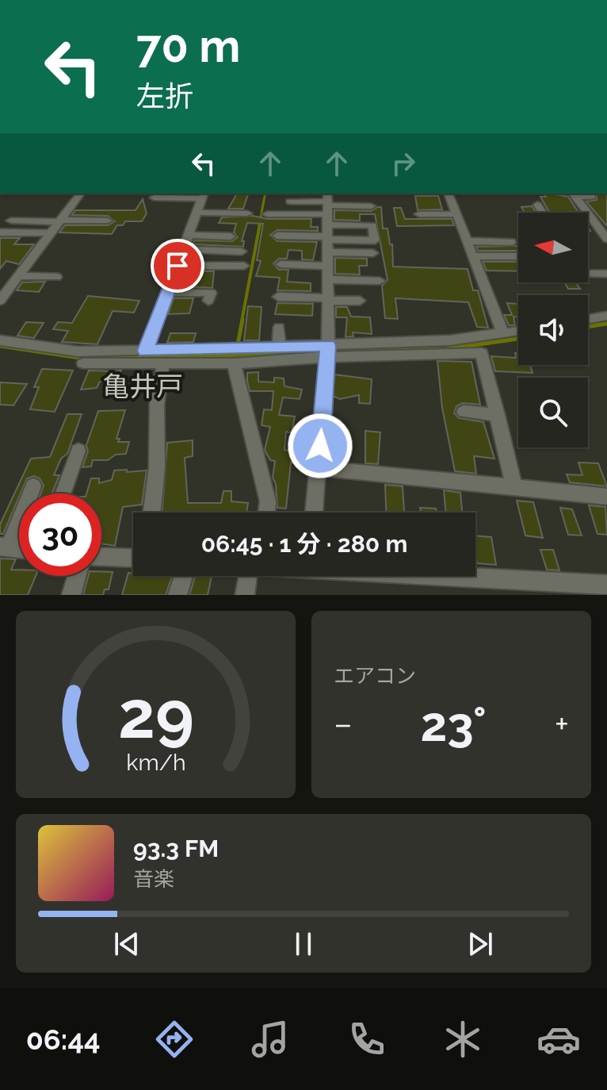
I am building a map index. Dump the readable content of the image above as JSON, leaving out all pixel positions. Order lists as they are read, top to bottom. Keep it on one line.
{"districts":["亀井戸"],"north":"left","page":{"turn":["70 m","左折"],"limit":"30","trip":"06:45 · 1 分 · 280 m","tile":"エアコン","heat":["−","23°","+"],"song":["93.3 FM","音楽"],"tabs":"06:44","gauge":["29","km/h"]}}
